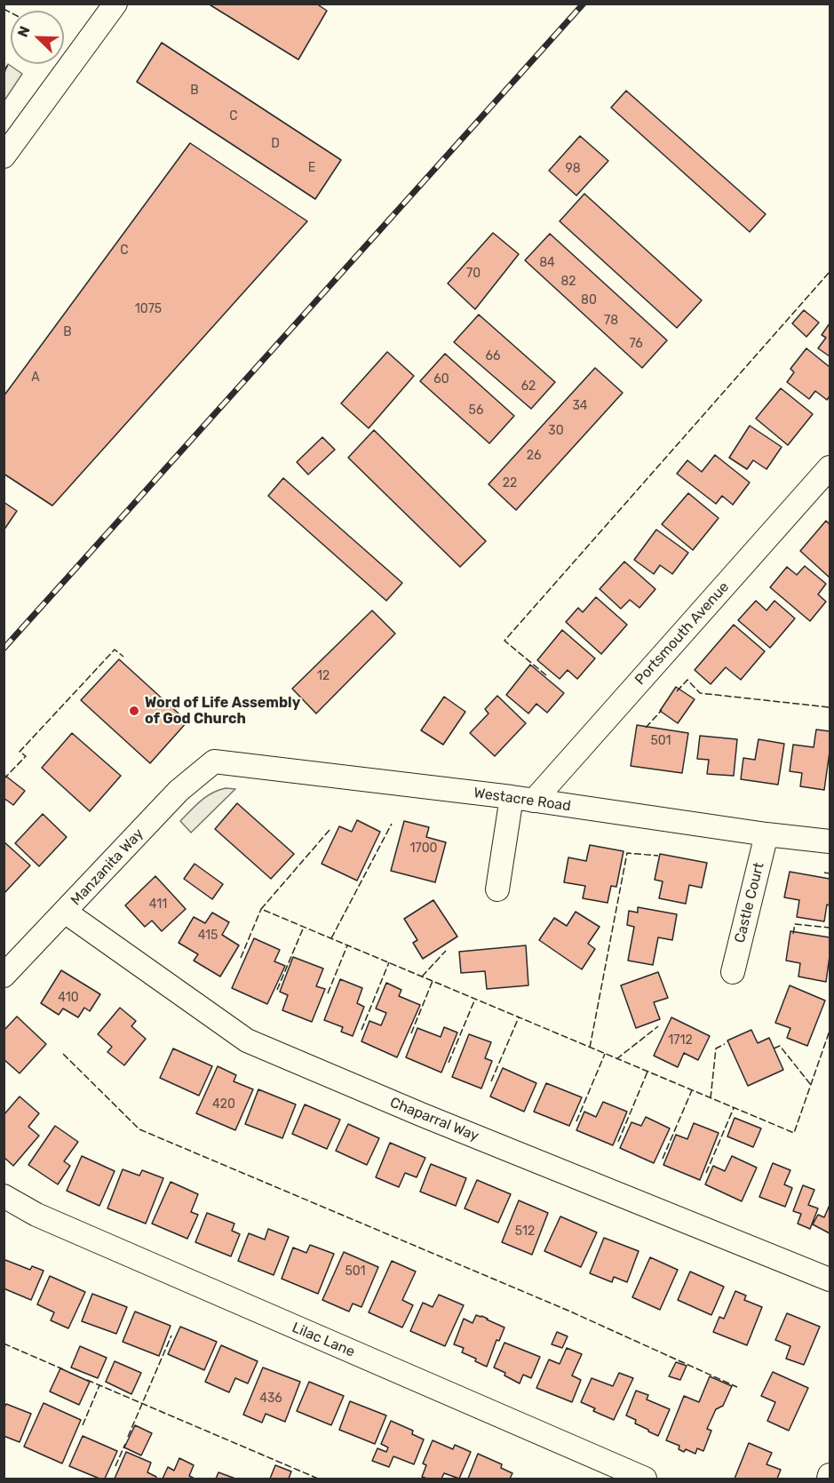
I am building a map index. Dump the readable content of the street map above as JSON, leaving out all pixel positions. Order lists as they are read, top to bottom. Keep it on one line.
{"streets":{"street":["Portsmouth Avenue","Westacre Road","Manzanita Way","Castle Court","Chaparral Way","Lilac Lane"]},"crossings":[["Portsmouth Avenue","Westacre Road"],["Westacre Road","Manzanita Way"],["Westacre Road","Castle Court"],["Manzanita Way","Chaparral Way"]],"places":["Word of Life Assembly of God Church"],"house_numbers":["B","C","D","E","98","C","84","70","82","80","1075","78","B","76","66","A","60","62","34","56","30","26","22","12","501","1700","411","415","410","1712","420","512","501","436"],"north":"top left"}
